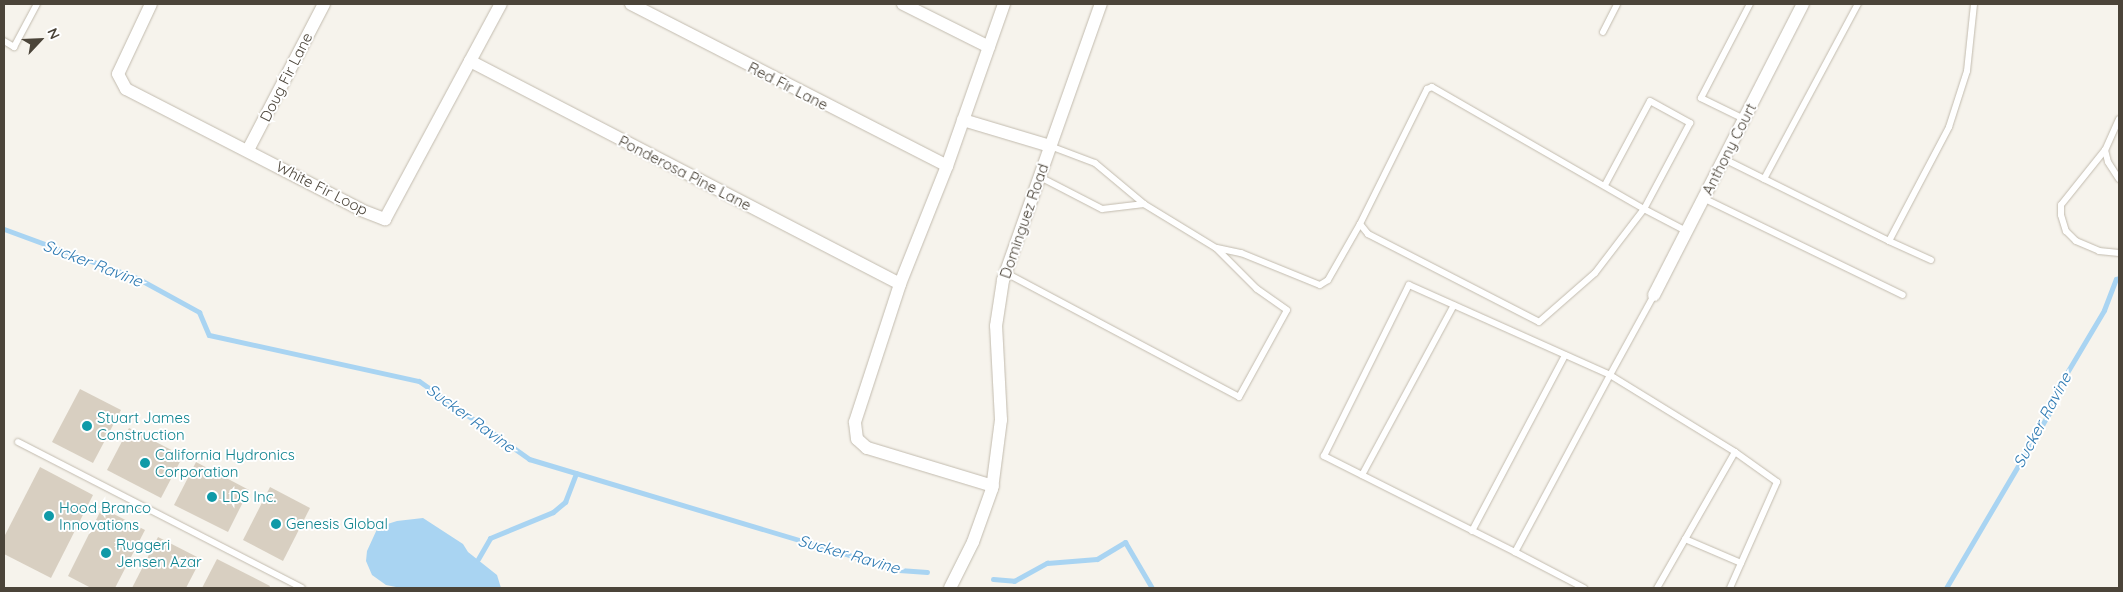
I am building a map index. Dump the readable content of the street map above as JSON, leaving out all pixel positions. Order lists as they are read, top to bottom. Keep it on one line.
{"streets":{"street":["Doug Fir Lane","Red Fir Lane","Anthony Court","Ponderosa Pine Lane","White Fir Loop","Dominguez Road"]},"crossings":[["Doug Fir Lane","White Fir Loop"],["Ponderosa Pine Lane","White Fir Loop"]],"water":["Sucker Ravine"],"places":["Stuart James Construction","California Hydronics Corporation","LDS Inc.","Hood Branco Innovations","Genesis Global","Ruggeri Jensen Azar"],"north":"top right"}
